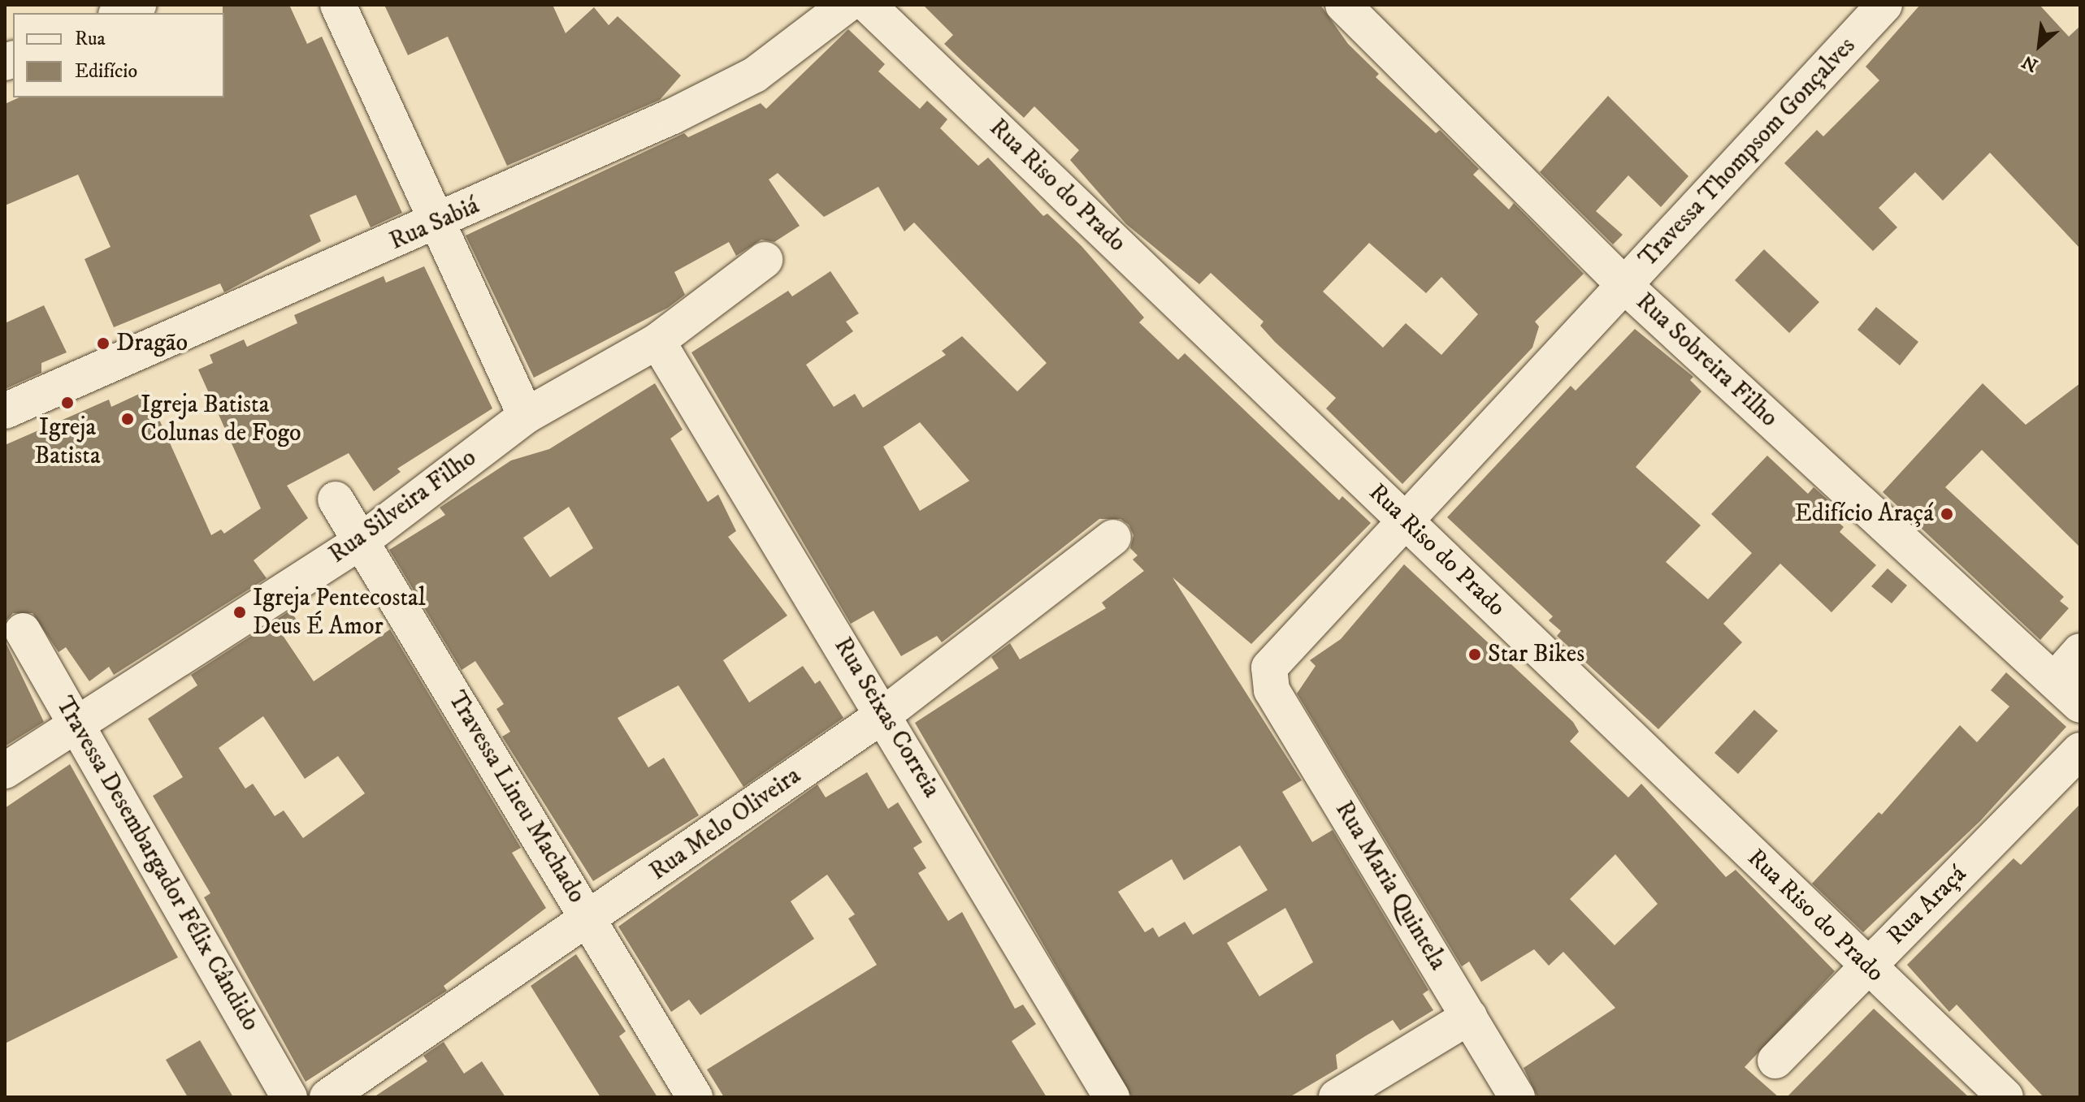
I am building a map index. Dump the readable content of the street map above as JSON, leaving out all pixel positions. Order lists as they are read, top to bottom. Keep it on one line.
{"streets":{"street":["Travessa Thompsom Gonçalves","Rua Riso do Prado","Rua Sabiá","Rua Sobreira Filho","Rua Silveira Filho","Rua Seixas Correia","Travessa Lineu Machado","Rua Melo Oliveira","Travessa Desembargador Félix Cândido","Rua Maria Quintela","Rua Araçá"]},"crossings":[["Travessa Thompsom Gonçalves","Rua Riso do Prado"],["Travessa Thompsom Gonçalves","Rua Sobreira Filho"],["Travessa Thompsom Gonçalves","Rua Maria Quintela"],["Rua Riso do Prado","Rua Araçá"],["Rua Silveira Filho","Rua Seixas Correia"],["Rua Silveira Filho","Travessa Lineu Machado"],["Rua Silveira Filho","Travessa Desembargador Félix Cândido"],["Rua Seixas Correia","Rua Melo Oliveira"],["Travessa Lineu Machado","Rua Melo Oliveira"]],"places":["Dragão","Igreja Batista","Igreja Batista Colunas de Fogo","Edifício Araçá","Igreja Pentecostal Deus É Amor","Star Bikes"],"legend":["Rua","Edifício"],"north":"bottom left"}
